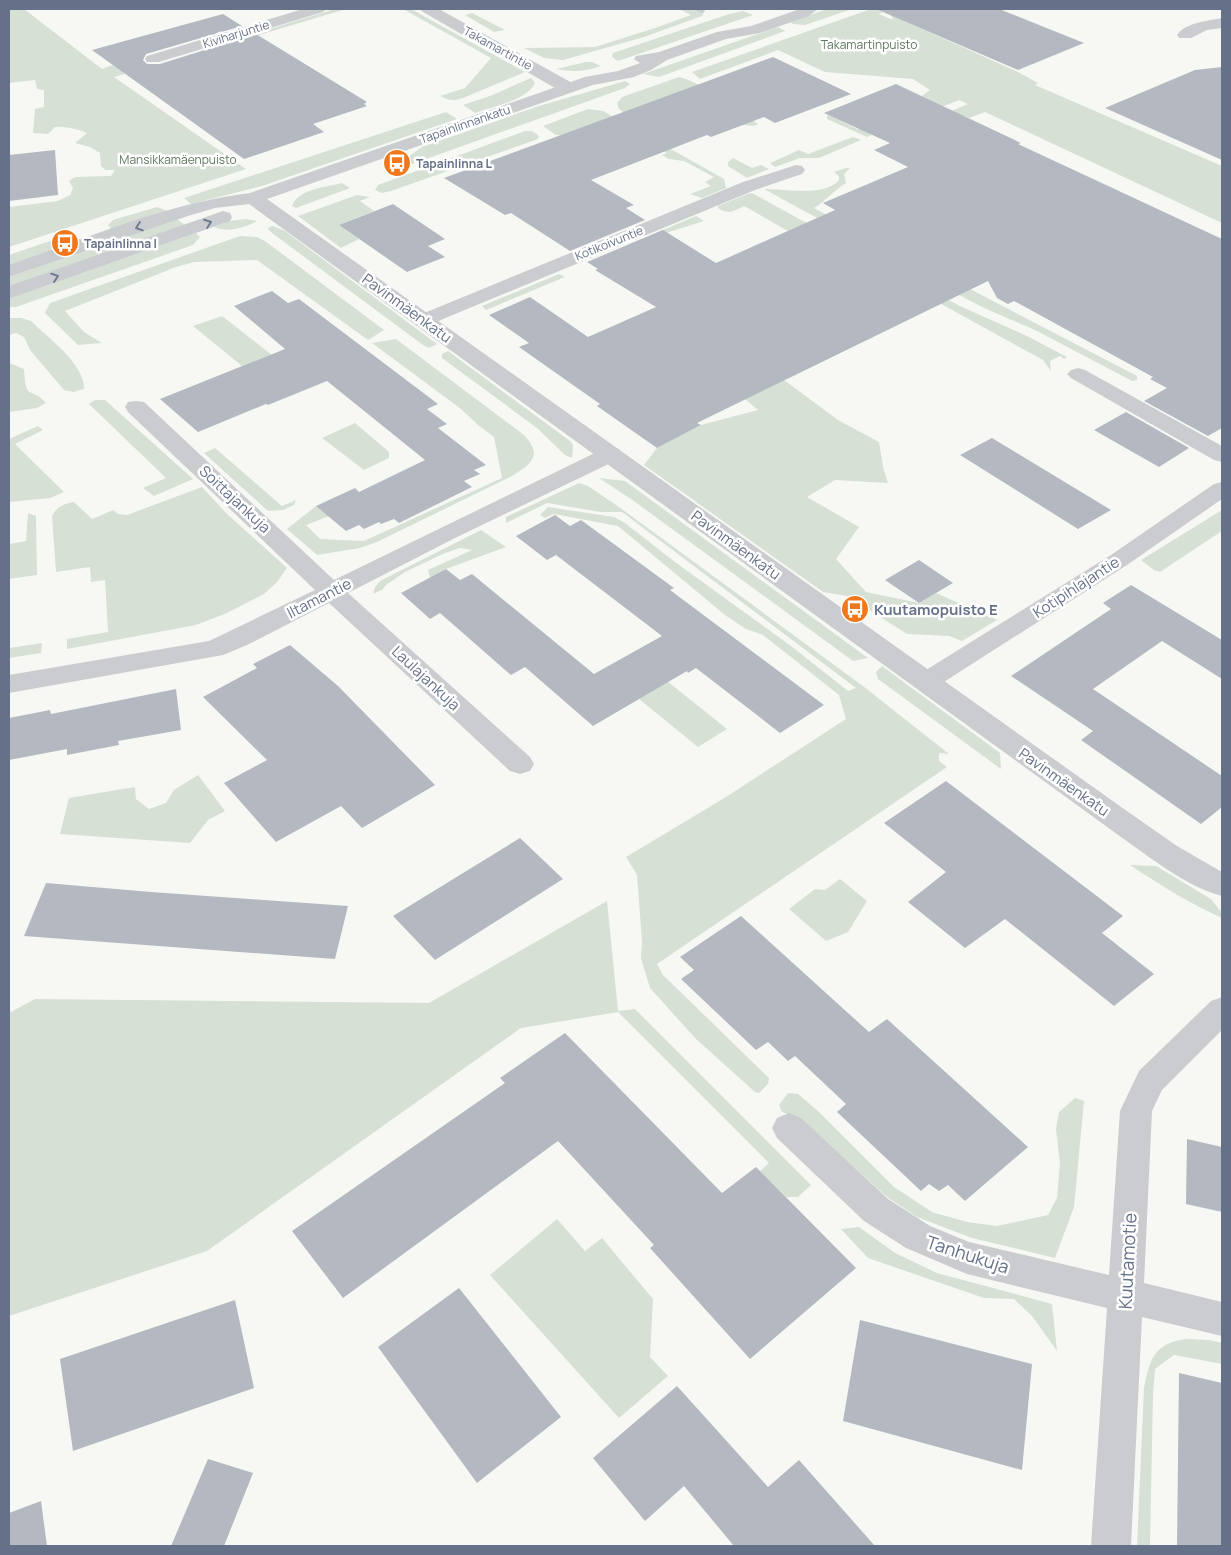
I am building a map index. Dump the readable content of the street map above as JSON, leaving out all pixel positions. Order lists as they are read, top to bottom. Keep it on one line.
{"streets":{"street":["Kiviharjuntie","Takamartintie","Tapainlinnankatu","Kotikoivuntie","Pavinmäenkatu","Soittajankuja","Kotipihlajantie","Iltamantie","Laulajankuja","Tanhukuja","Kuutamotie"]},"crossings":[["Takamartintie","Tapainlinnankatu"],["Tapainlinnankatu","Pavinmäenkatu"],["Kotikoivuntie","Pavinmäenkatu"],["Pavinmäenkatu","Kotipihlajantie"],["Pavinmäenkatu","Iltamantie"],["Soittajankuja","Iltamantie"],["Soittajankuja","Laulajankuja"],["Iltamantie","Laulajankuja"],["Tanhukuja","Kuutamotie"]],"parks":["Takamartinpuisto","Mansikkamäenpuisto"],"places":{"bus stop":["Tapainlinna L","Tapainlinna I","Kuutamopuisto E"]}}
